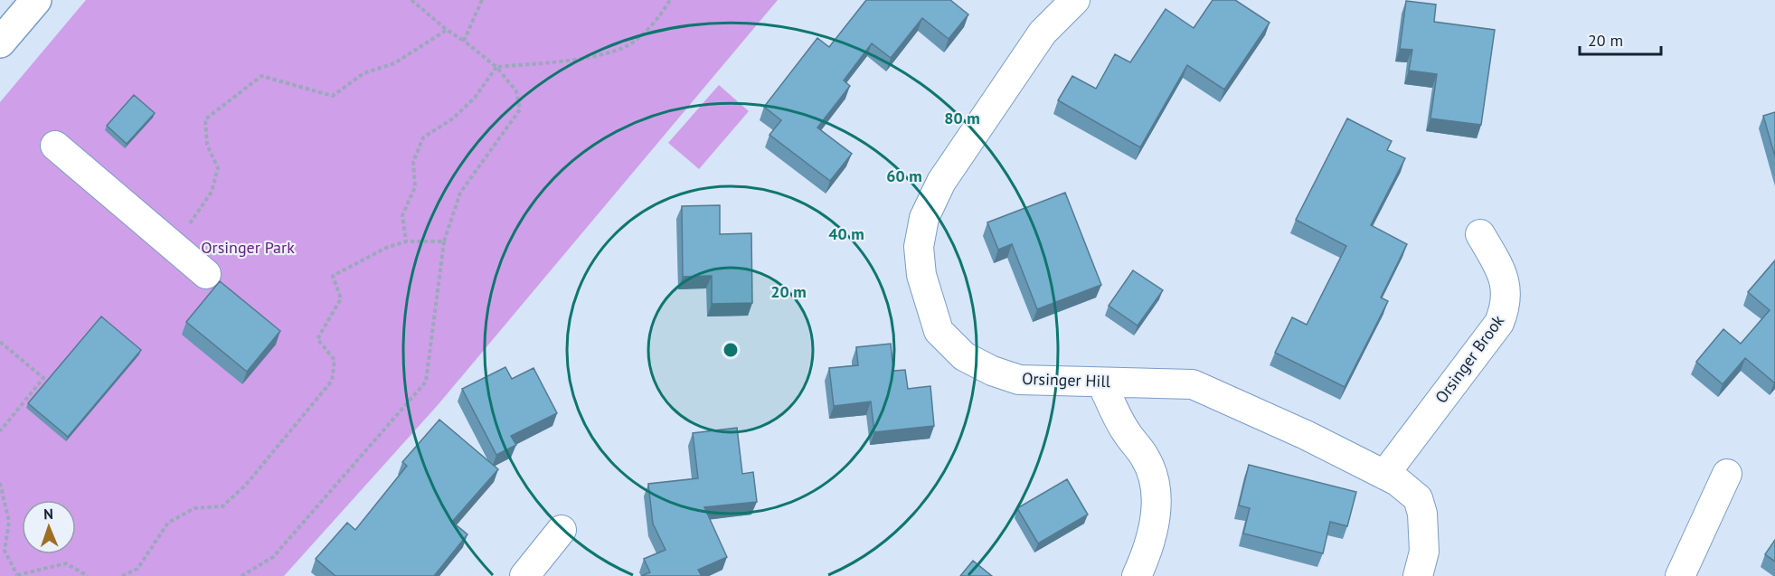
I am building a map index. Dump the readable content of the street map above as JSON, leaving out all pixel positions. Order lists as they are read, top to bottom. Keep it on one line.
{"streets":{"street":["Orsinger Brook","Orsinger Hill"]},"crossings":[["Orsinger Brook","Orsinger Hill"]],"parks":["Orsinger Park"],"scale_bar":"20 m","north":"top","rings":["80 m","60 m","40 m","20 m"]}
